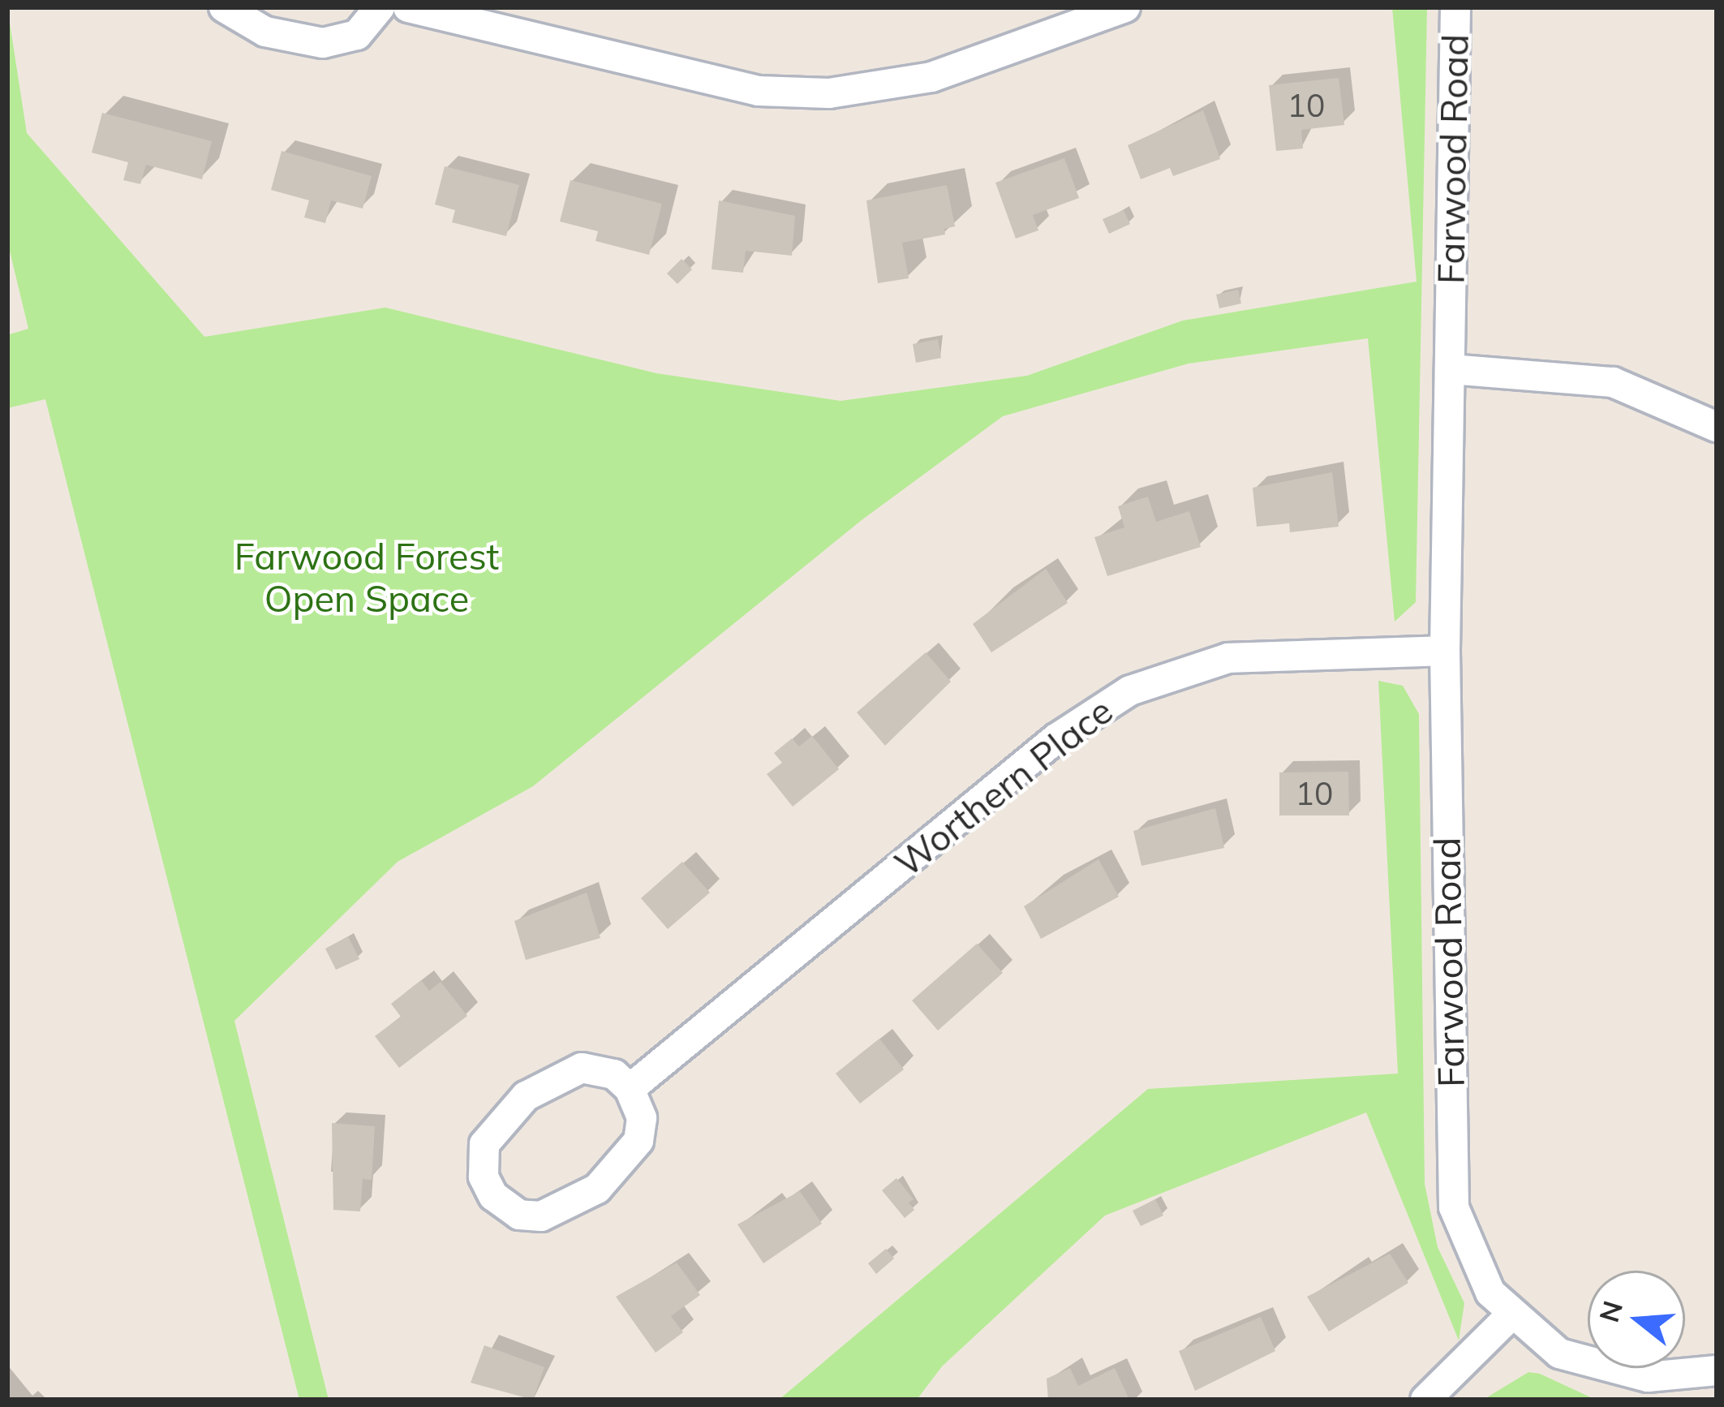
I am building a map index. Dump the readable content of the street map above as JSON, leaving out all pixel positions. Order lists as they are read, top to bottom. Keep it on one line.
{"streets":{"street":["Farwood Road","Worthern Place"]},"crossings":[["Farwood Road","Worthern Place"]],"parks":["Farwood Forest Open Space"],"house_numbers":["10","10"],"north":"left"}
